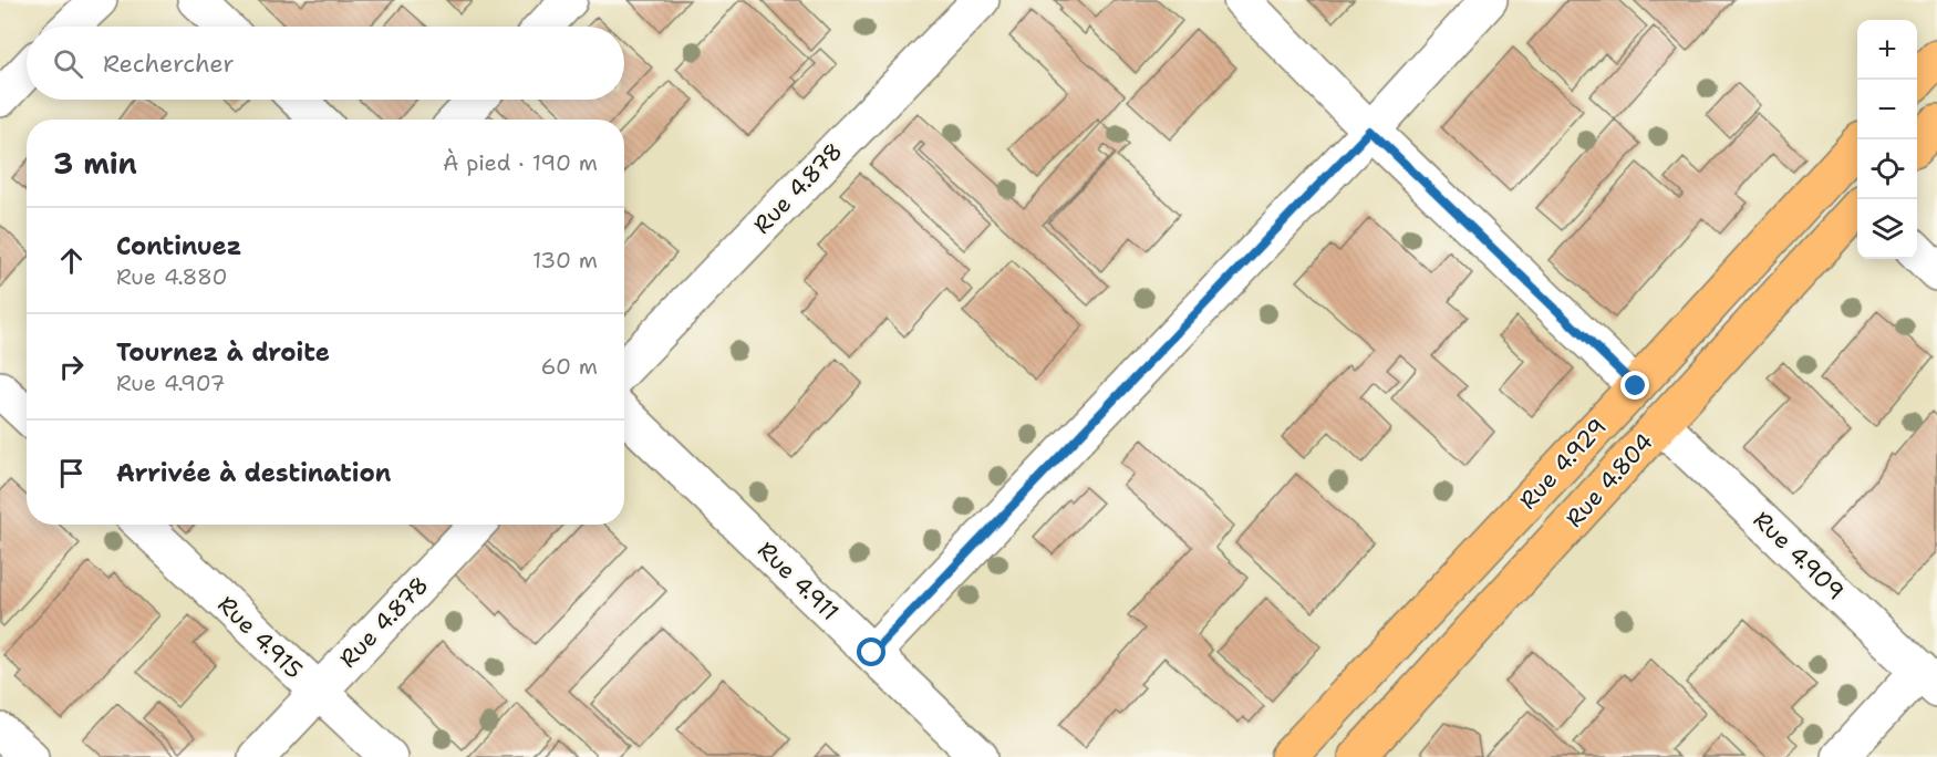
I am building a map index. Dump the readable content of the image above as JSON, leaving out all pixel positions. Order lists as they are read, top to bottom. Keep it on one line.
{"streets":{"main road":["Rue 4.929","Rue 4.804"],"street":["Rue 4.878","Rue 4.909","Rue 4.911","Rue 4.915"]},"crossings":[["Rue 4.878","Rue 4.915"],["Rue 4.804","Rue 4.909"]],"page":{"map_buttons":["+","−"],"search":"Rechercher","heading":["3 min","À pied · 190 m"],"list":[["Continuez","Rue 4.880","130 m"],["Tournez à droite","Rue 4.907","60 m"],"Arrivée à destination"]}}
